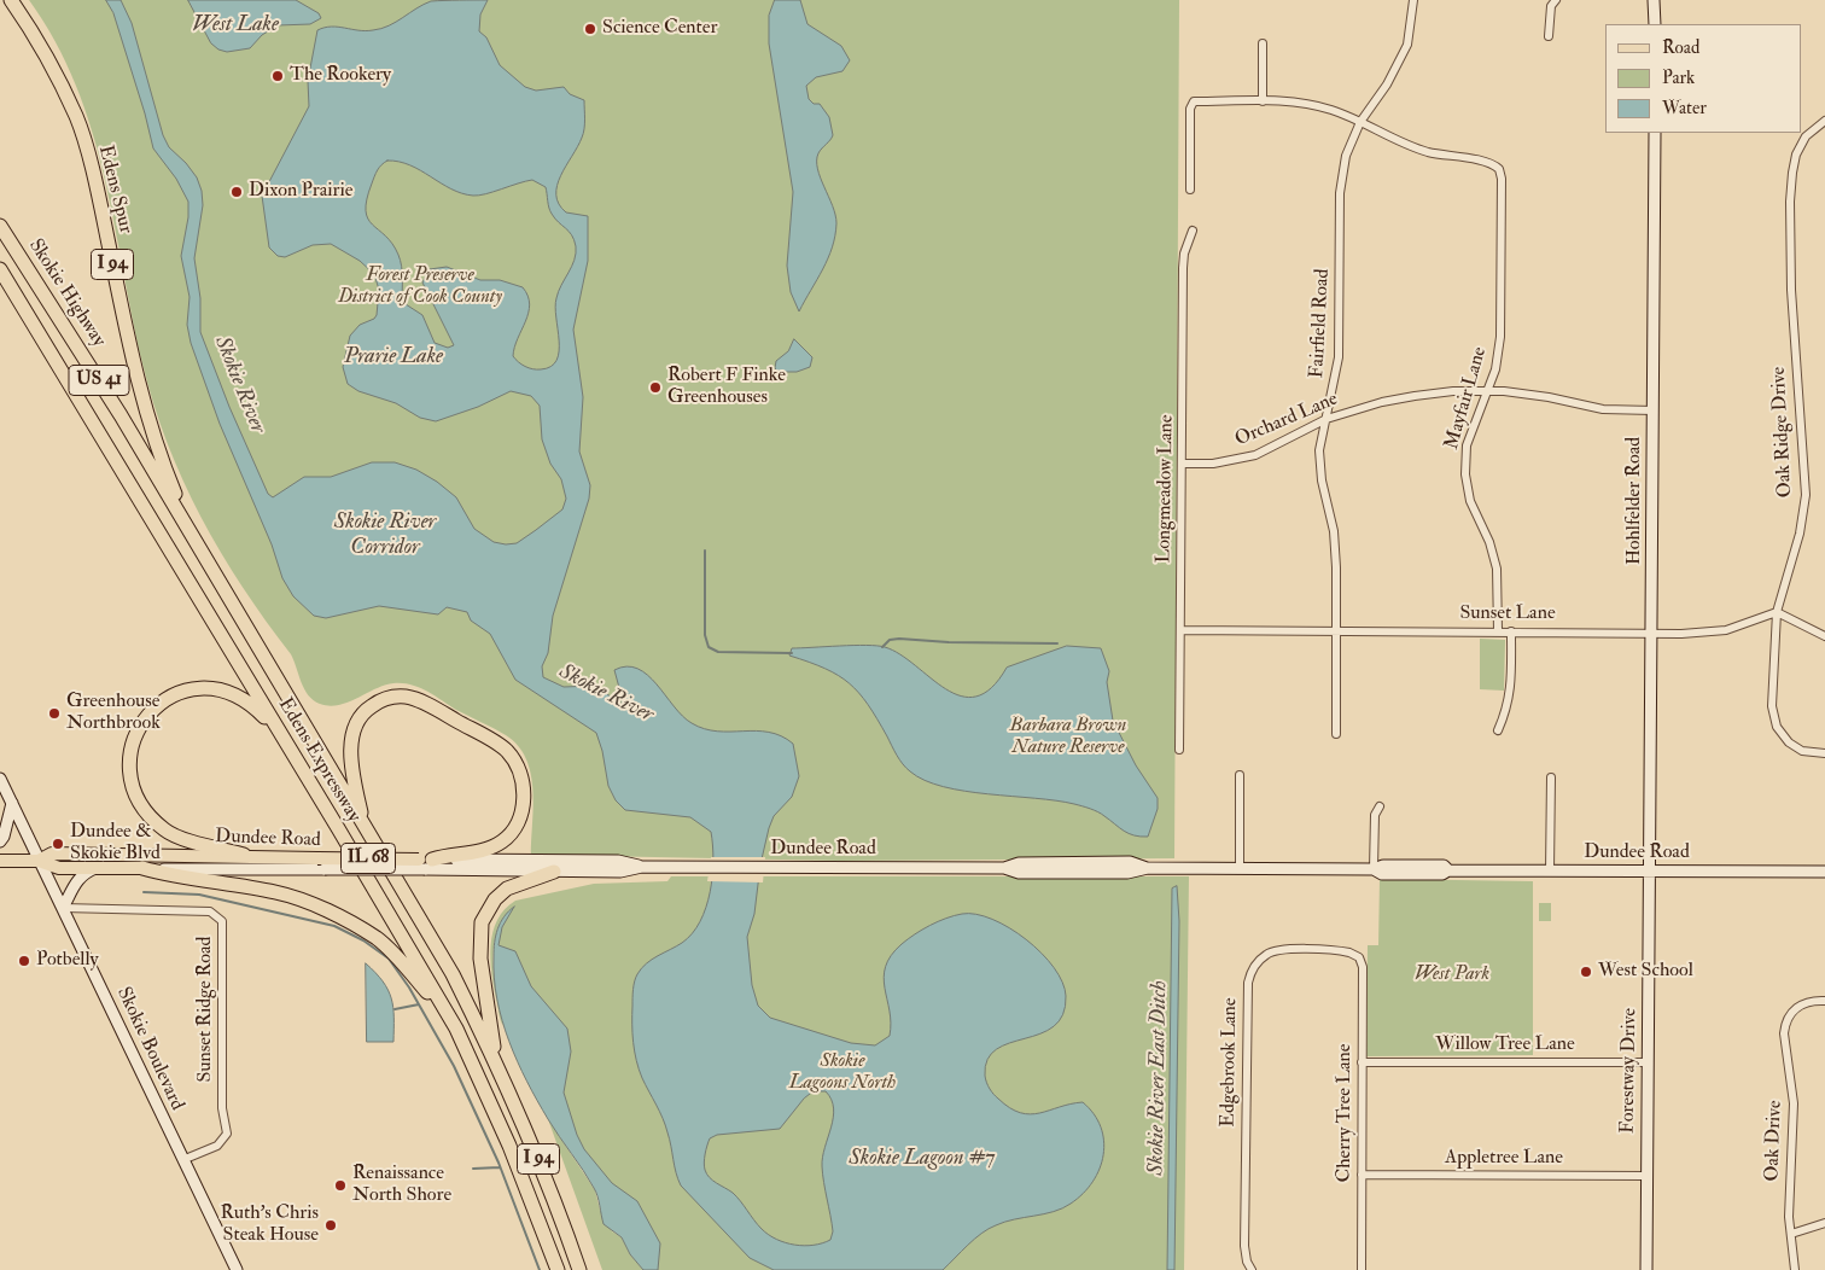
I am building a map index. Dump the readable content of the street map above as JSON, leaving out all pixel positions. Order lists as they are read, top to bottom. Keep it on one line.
{"streets":{"highway":["Edens Spur","I 94","Skokie Highway","US 41","Edens Expressway"],"main road":["Hohlfelder Road","Dundee Road","IL 68","Skokie Boulevard","Forestway Drive"],"street":["Fairfield Road","Mayfair Lane","Orchard Lane","Oak Ridge Drive","Longmeadow Lane","Sunset Lane","Sunset Ridge Road","Willow Tree Lane","Edgebrook Lane","Cherry Tree Lane","Oak Drive","Appletree Lane"]},"crossings":[["Edens Spur","Skokie Highway"],["Edens Spur","Edens Expressway"],["I 94","US 41"],["I 94","Edens Expressway"],["Skokie Highway","Edens Expressway"],["Fairfield Road","Mayfair Lane"],["Fairfield Road","Orchard Lane"],["Fairfield Road","Sunset Lane"],["US 41","Edens Expressway"],["Mayfair Lane","Orchard Lane"],["Mayfair Lane","Sunset Lane"],["Orchard Lane","Longmeadow Lane"],["Orchard Lane","Hohlfelder Road"],["Oak Ridge Drive","Sunset Lane"],["Longmeadow Lane","Sunset Lane"],["Hohlfelder Road","Sunset Lane"],["Hohlfelder Road","Dundee Road"],["Hohlfelder Road","Forestway Drive"],["Dundee Road","Skokie Boulevard"],["Dundee Road","Forestway Drive"],["Sunset Ridge Road","Skokie Boulevard"],["Willow Tree Lane","Forestway Drive"],["Willow Tree Lane","Cherry Tree Lane"],["Edgebrook Lane","Cherry Tree Lane"],["Forestway Drive","Appletree Lane"],["Cherry Tree Lane","Appletree Lane"]],"water":["West Lake","Prarie Lake","Skokie River","Skokie River Corridor","Skokie River East Ditch","Skokie Lagoon #7"],"parks":["Forest Preserve District of Cook County","Barbara Brown Nature Reserve","West Park","Skokie Lagoons North"],"places":["Science Center","The Rookery","Dixon Prairie","Robert F Finke Greenhouses","Greenhouse Northbrook","Dundee & Skokie Blvd","Potbelly","West School","Renaissance North Shore","Ruth's Chris Steak House"],"legend":["Road","Park","Water"]}
